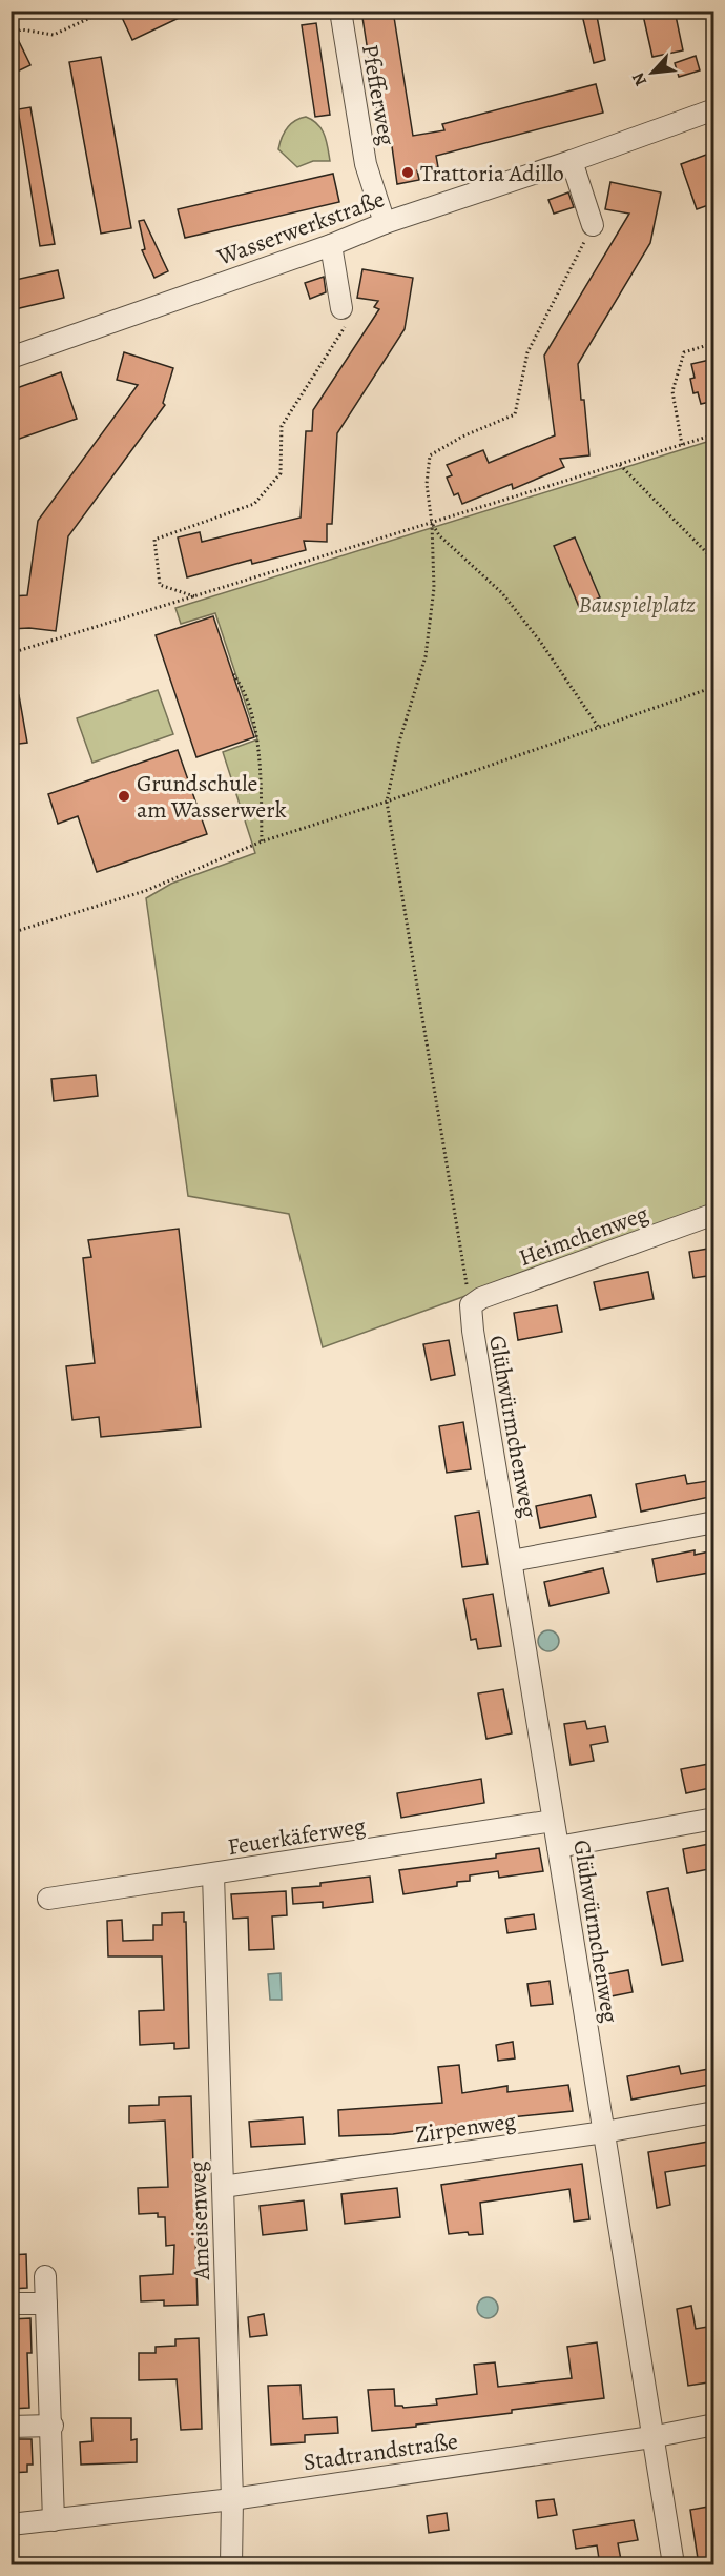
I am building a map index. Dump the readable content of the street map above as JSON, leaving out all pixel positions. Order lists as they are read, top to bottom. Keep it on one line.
{"streets":{"street":["Pfefferweg","Wasserwerkstraße","Heimchenweg","Glühwürmchenweg","Feuerkäferweg","Zirpenweg","Ameisenweg","Stadtrandstraße"]},"crossings":[["Pfefferweg","Wasserwerkstraße"],["Heimchenweg","Glühwürmchenweg"],["Glühwürmchenweg","Feuerkäferweg"],["Glühwürmchenweg","Zirpenweg"],["Glühwürmchenweg","Stadtrandstraße"],["Feuerkäferweg","Ameisenweg"],["Zirpenweg","Ameisenweg"],["Ameisenweg","Stadtrandstraße"]],"parks":["Bauspielplatz"],"places":["Trattoria Adillo","Grundschule am Wasserwerk"],"north":"bottom left"}
